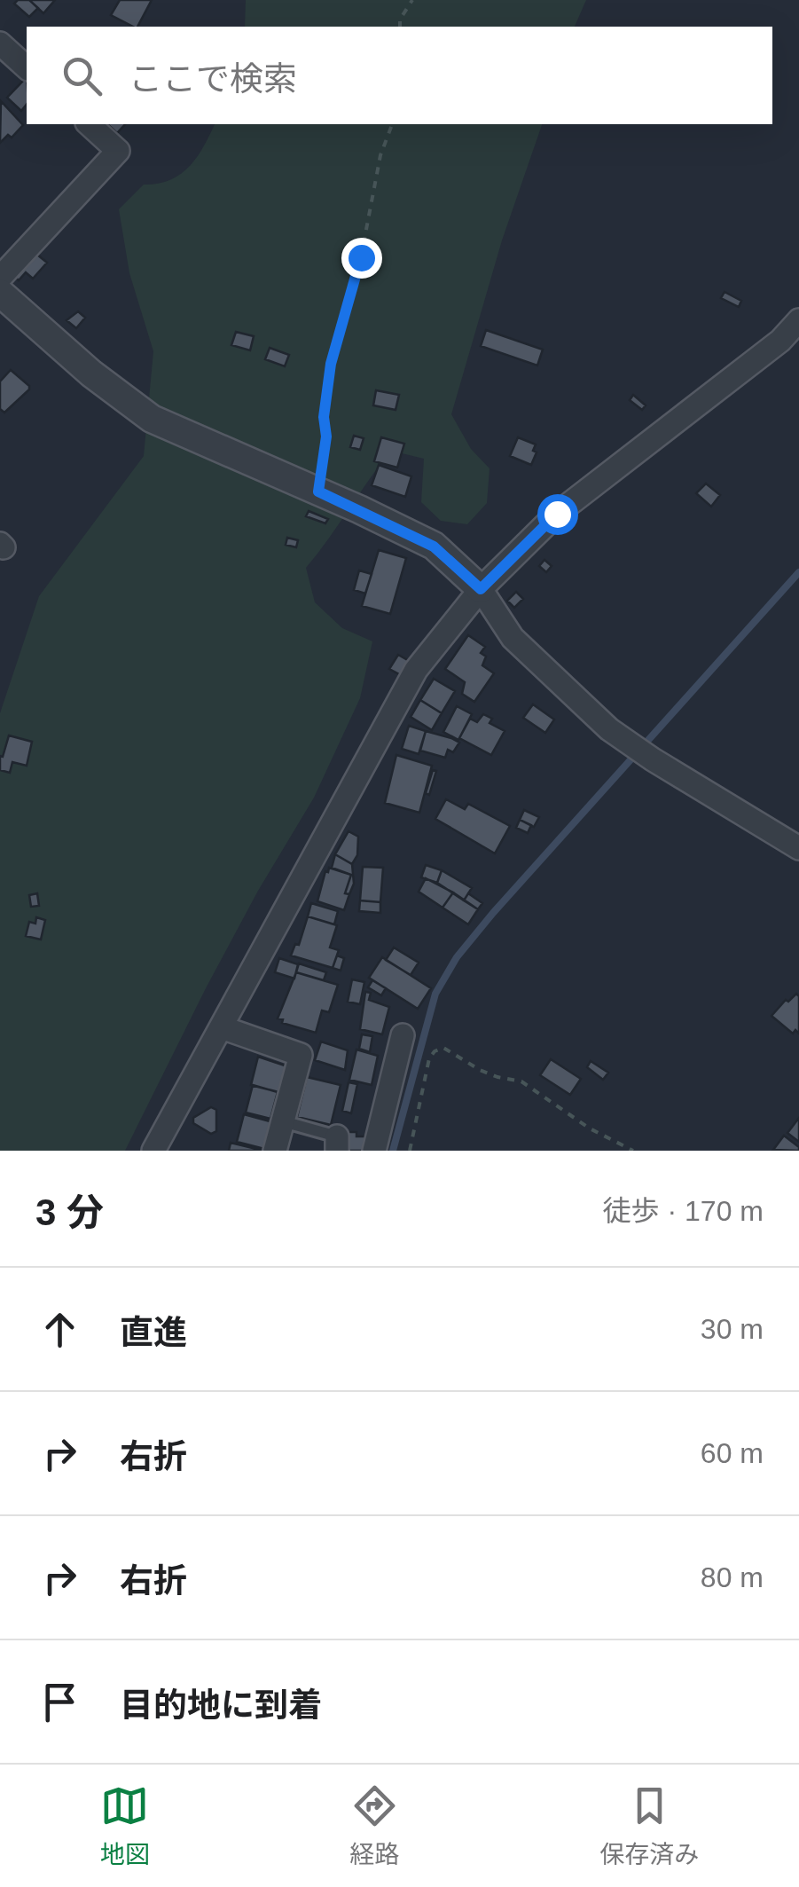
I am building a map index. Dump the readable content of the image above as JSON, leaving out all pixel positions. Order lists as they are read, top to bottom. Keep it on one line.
{"page":{"search":"ここで検索","heading":["3 分","徒歩 · 170 m"],"list":[["直進","30 m"],["右折","60 m"],["右折","80 m"],"目的地に到着"],"nav":["地図","経路","保存済み"]}}
